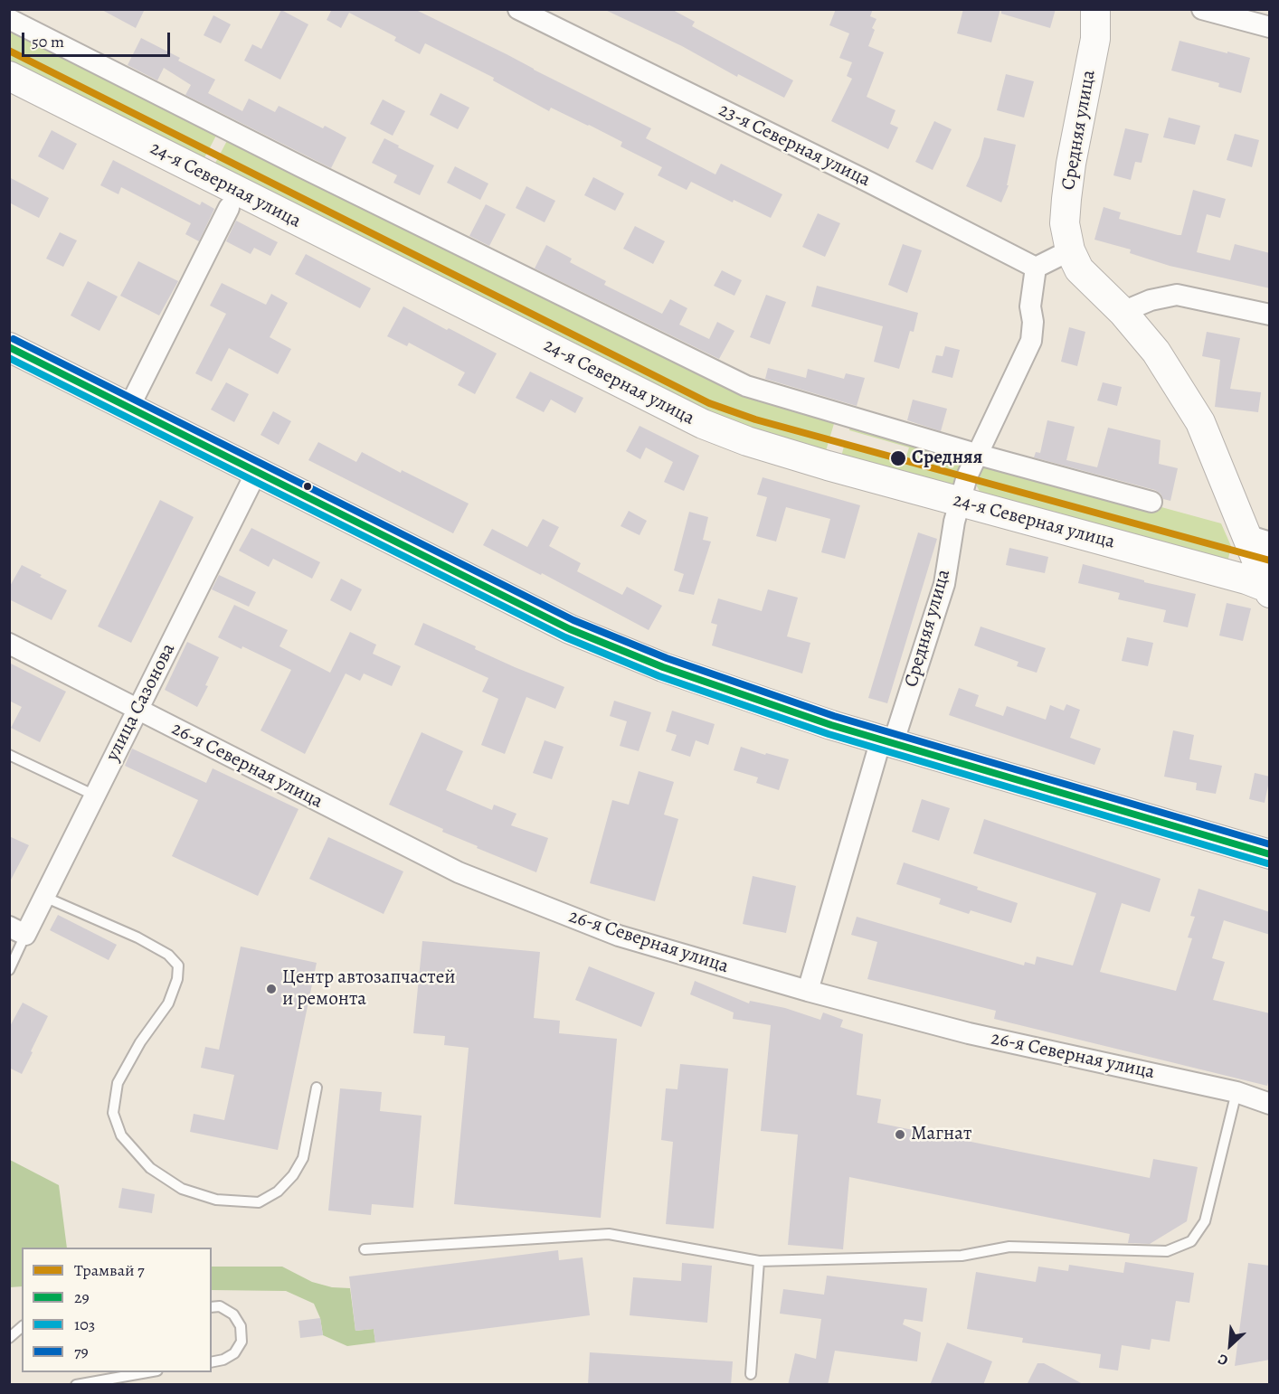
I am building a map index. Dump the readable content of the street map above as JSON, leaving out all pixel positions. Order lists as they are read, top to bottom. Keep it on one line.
{"streets":{"main road":["Средняя улица","24-я Северная улица"],"street":["23-я Северная улица","улица Сазонова","26-я Северная улица"]},"crossings":[["Средняя улица","23-я Северная улица"],["Средняя улица","24-я Северная улица"],["Средняя улица","26-я Северная улица"],["улица Сазонова","26-я Северная улица"]],"places":["Средняя","Центр автозапчастей и ремонта","Магнат"],"lines":["tram line 7","transit line 79","transit line 29","transit line 103"],"legend":["Трамвай 7","29","103","79"],"scale_bar":"50 m","north":"bottom left"}
